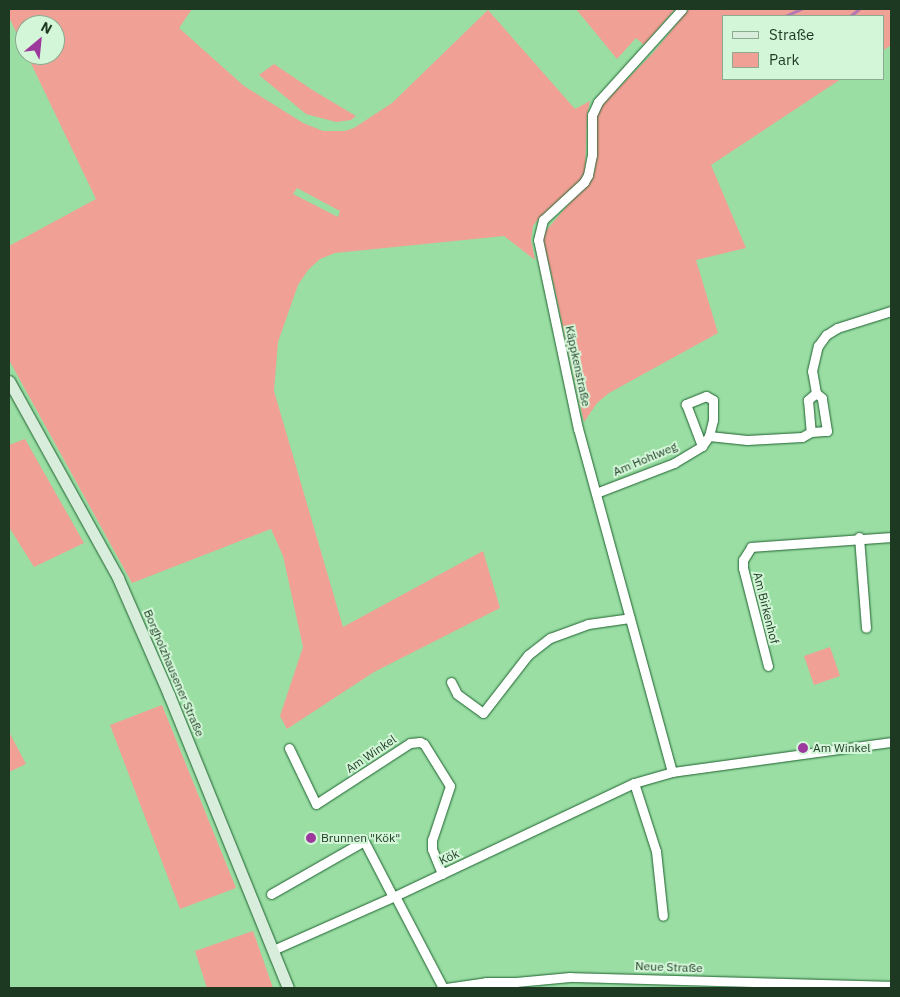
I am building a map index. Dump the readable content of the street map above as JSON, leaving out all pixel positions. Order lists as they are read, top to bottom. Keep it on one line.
{"streets":{"main road":["Borgholzhausener Straße"],"street":["Käppkenstraße","Am Hohlweg","Am Birkenhof","Am Winkel","Kök","Neue Straße"]},"crossings":[["Käppkenstraße","Am Hohlweg"],["Käppkenstraße","Kök"],["Borgholzhausener Straße","Kök"],["Am Winkel","Kök"],["Kök","Neue Straße"]],"places":["Am Winkel","Brunnen \"Kök\""],"legend":["Straße","Park"],"north":"top right"}
